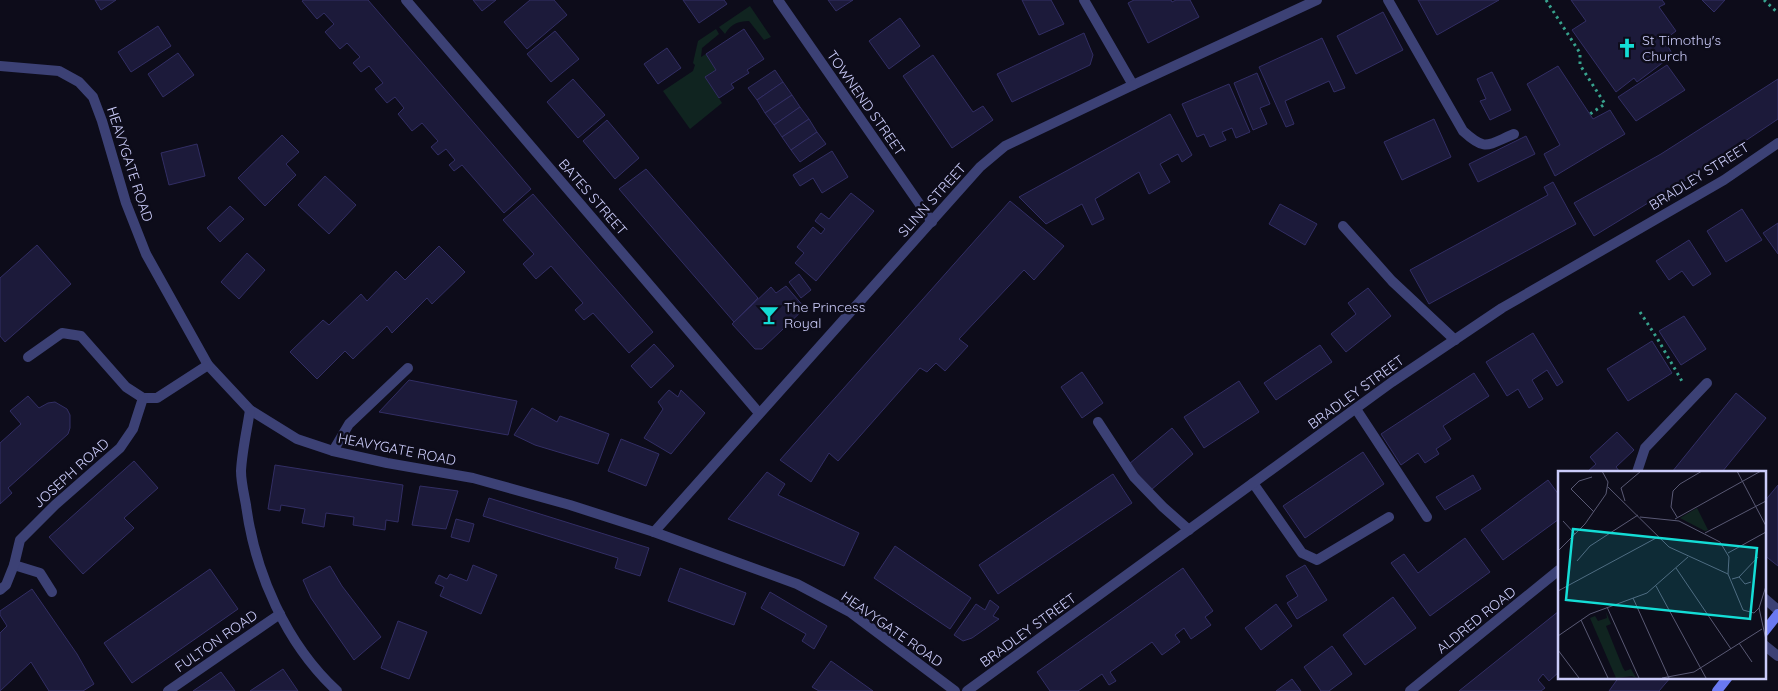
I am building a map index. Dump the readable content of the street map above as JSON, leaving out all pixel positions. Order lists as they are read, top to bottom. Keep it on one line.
{"streets":{"street":["TOWNEND STREET","HEAVYGATE ROAD","BRADLEY STREET","BATES STREET","SLINN STREET","JOSEPH ROAD","ALDRED ROAD","FULTON ROAD"]},"crossings":[["TOWNEND STREET","SLINN STREET"],["HEAVYGATE ROAD","SLINN STREET"],["BATES STREET","SLINN STREET"]],"places":{"church":["St Timothy's Church"],"bar":["The Princess Royal"]}}
